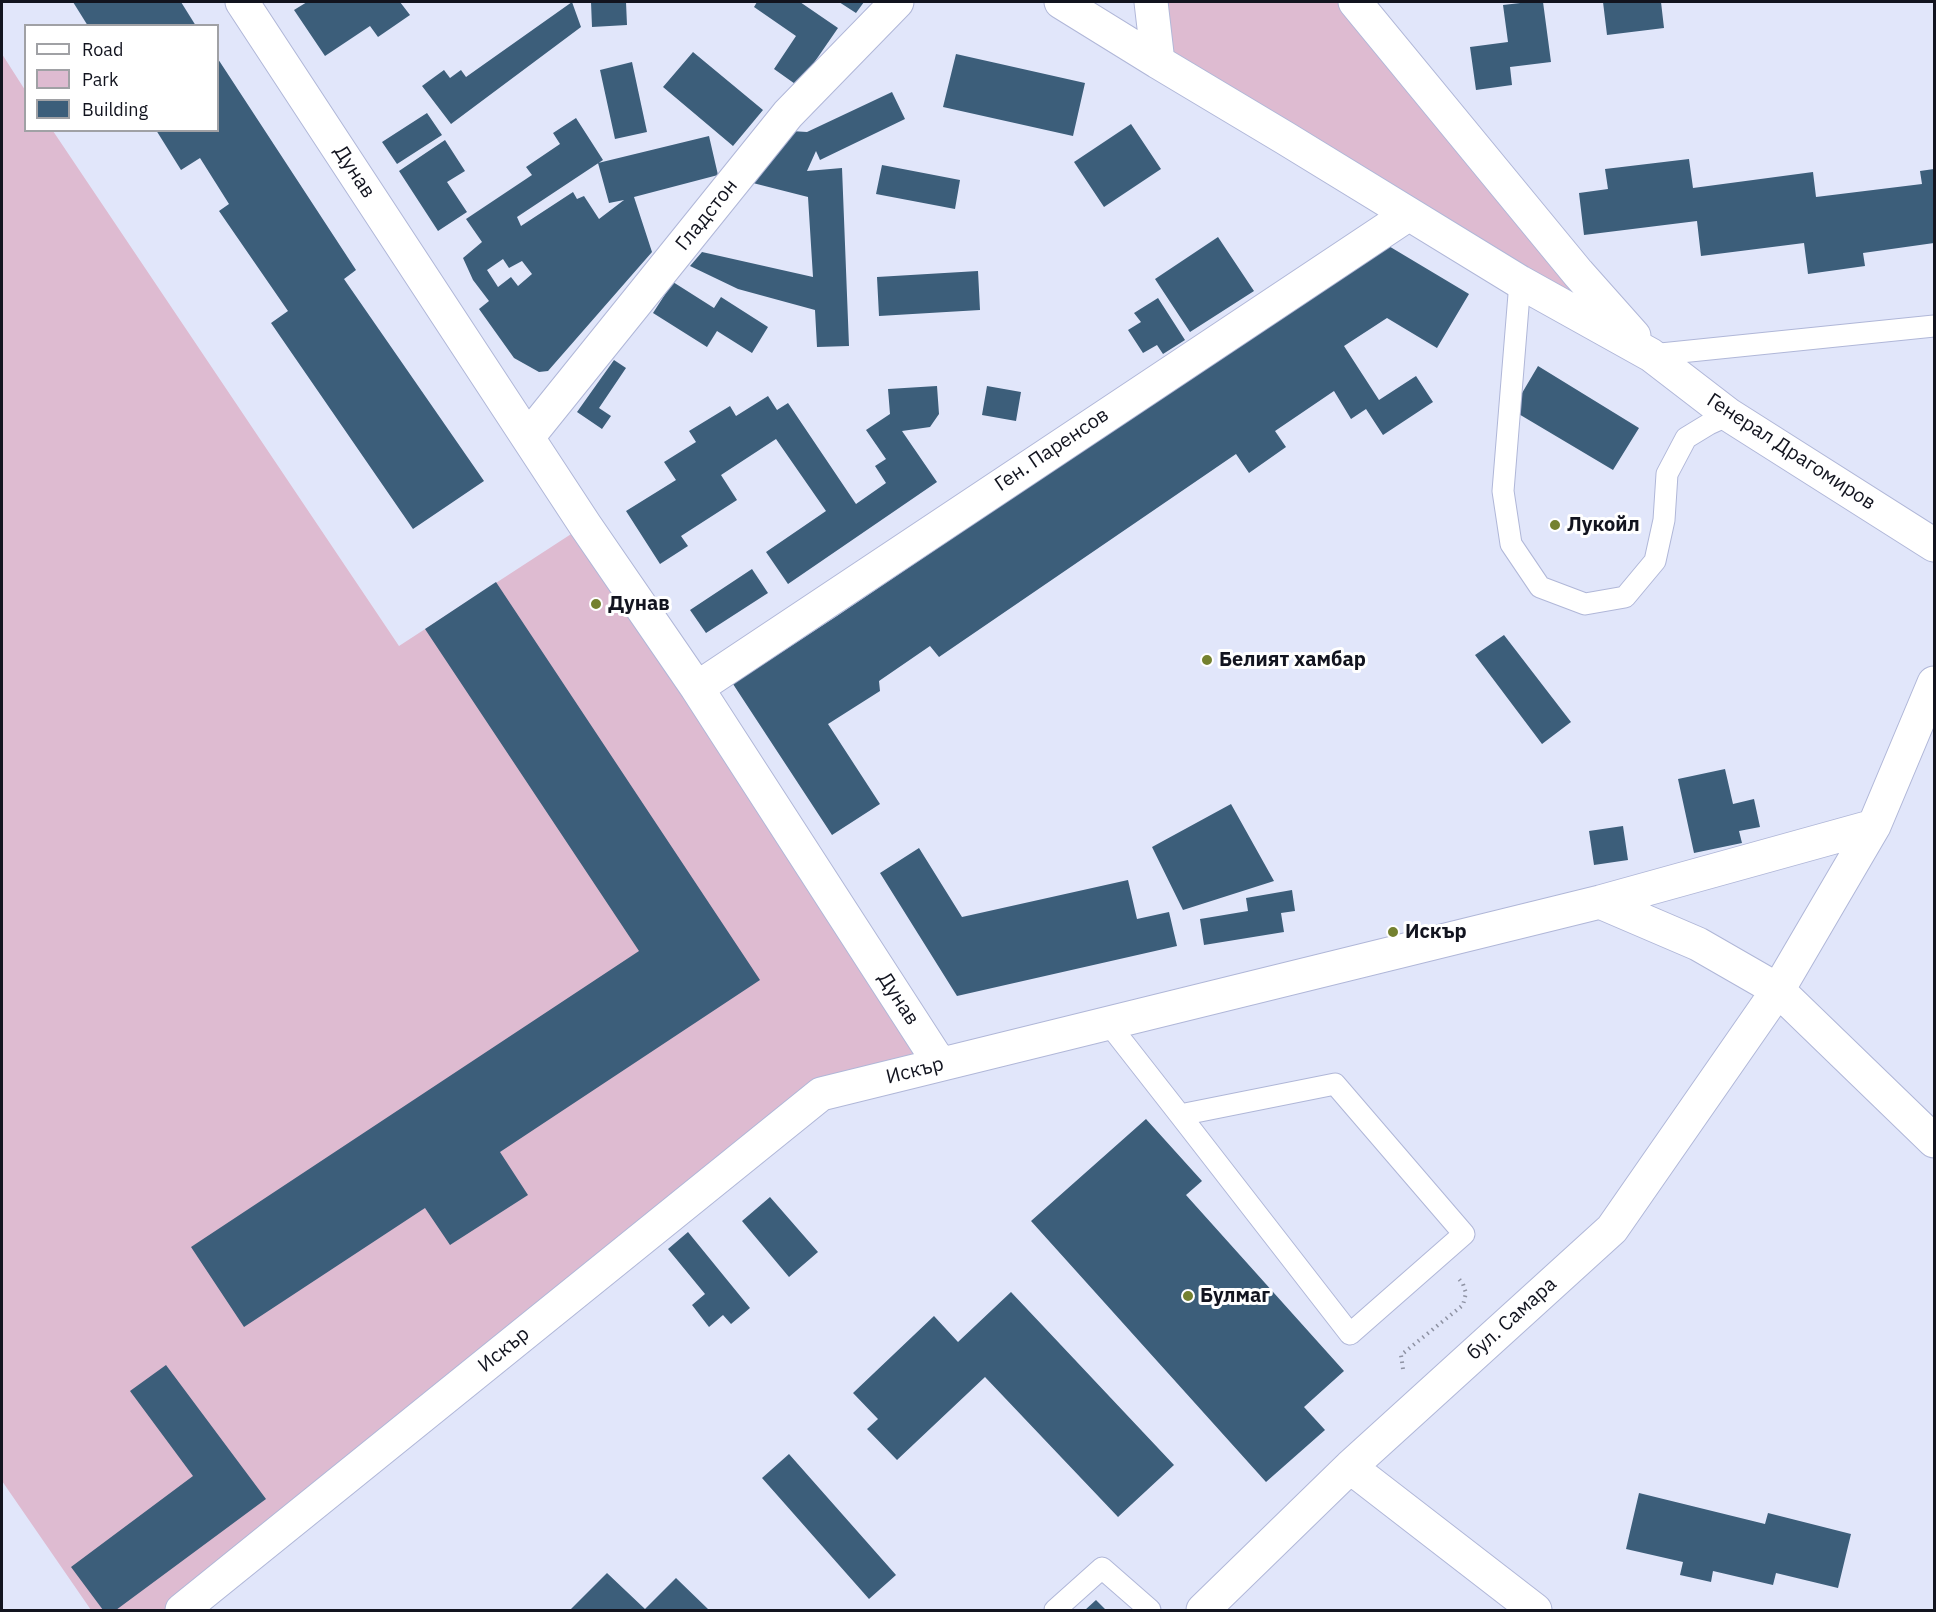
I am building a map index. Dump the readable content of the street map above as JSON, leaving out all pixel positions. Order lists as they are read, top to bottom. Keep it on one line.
{"streets":{"street":["Дунав","Гладстон","Ген. Паренсов","Генерал Драгомиров","Искър","бул. Самара"]},"crossings":[["Дунав","Гладстон"],["Дунав","Ген. Паренсов"],["Дунав","Искър"],["Искър","бул. Самара"]],"places":["Лукойл","Дунав","Белият хамбар","Искър","Булмаг"],"legend":["Road","Park","Building"]}
